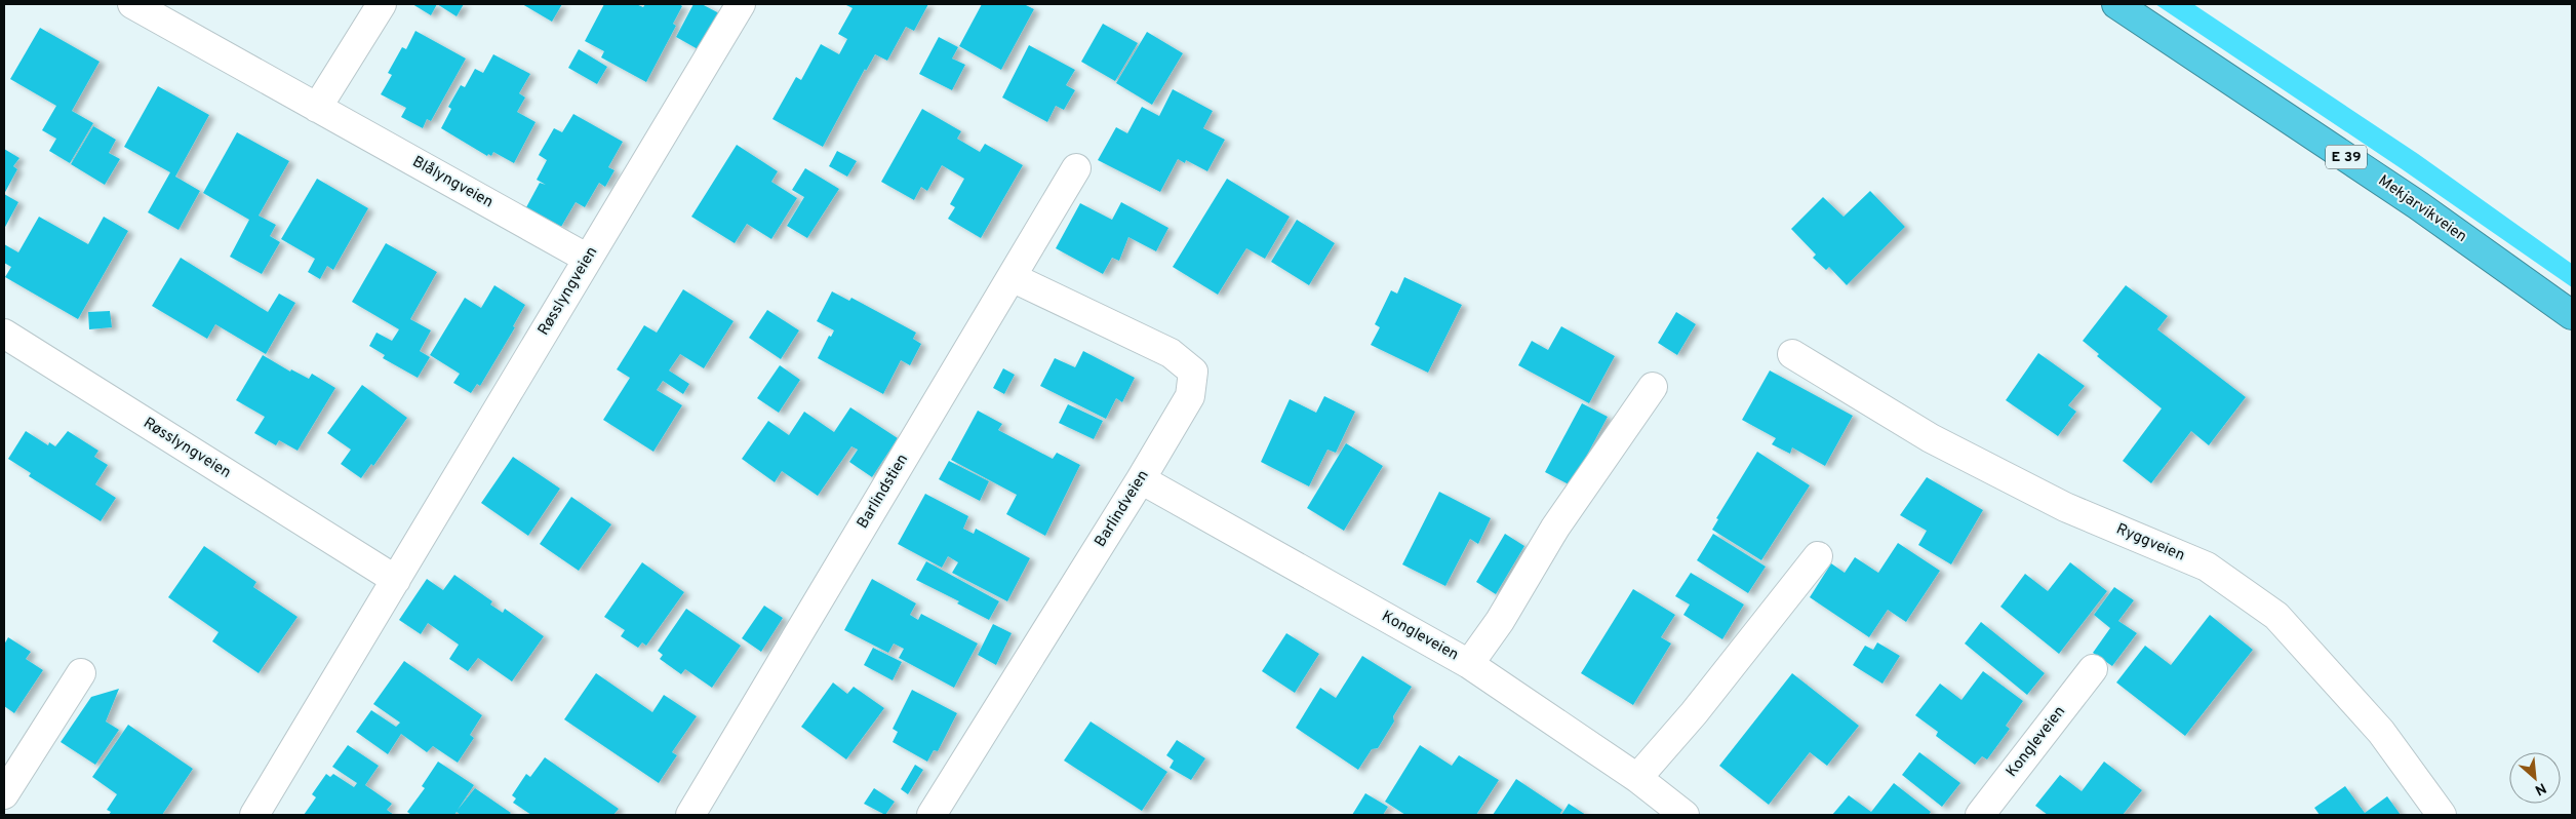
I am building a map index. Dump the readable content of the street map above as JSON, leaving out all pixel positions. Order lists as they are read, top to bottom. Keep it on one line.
{"streets":{"highway":["E 39","Mekjarvikveien"],"street":["Blålyngveien","Røsslyngveien","Barlindstien","Barlindveien","Ryggveien","Kongleveien"]},"crossings":[["Blålyngveien","Røsslyngveien"],["Barlindstien","Barlindveien"],["Barlindveien","Kongleveien"]],"north":"bottom right"}
